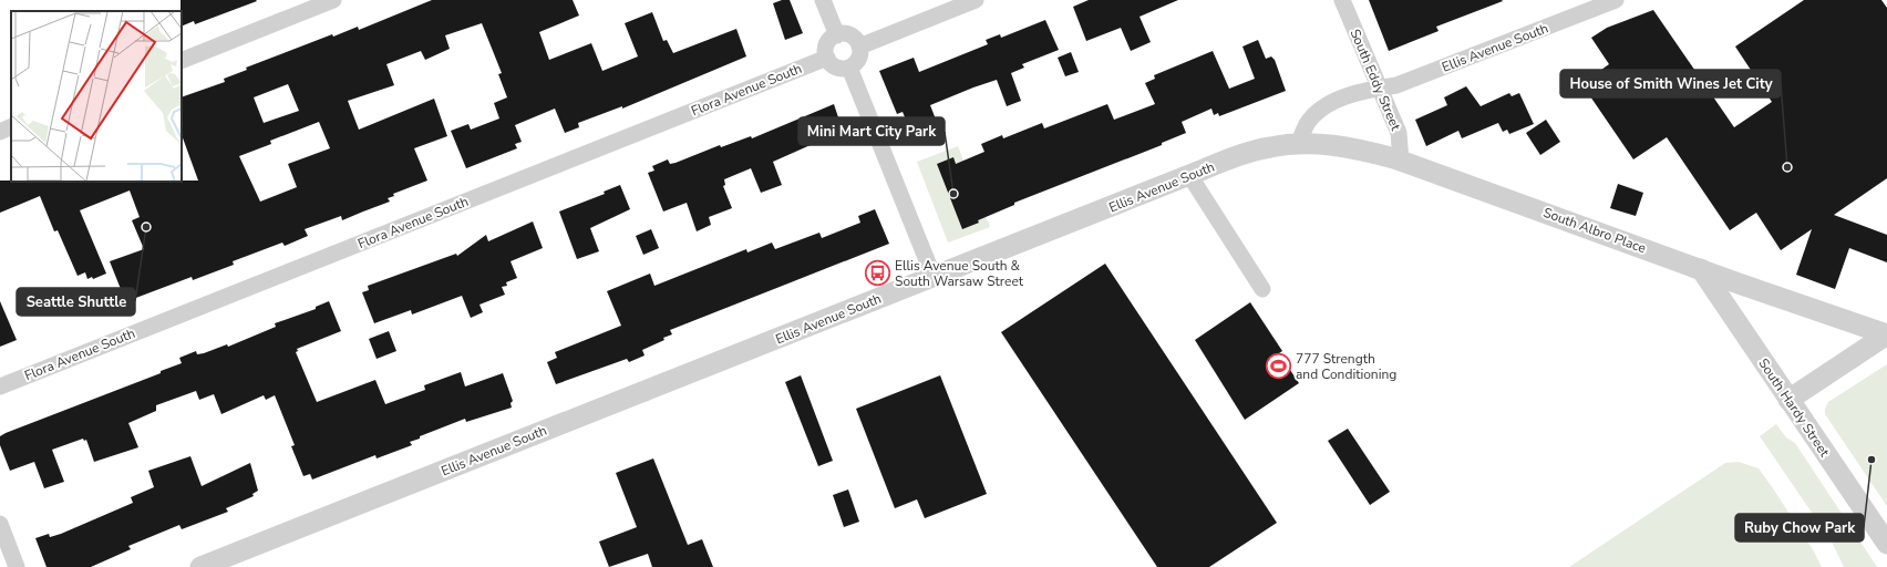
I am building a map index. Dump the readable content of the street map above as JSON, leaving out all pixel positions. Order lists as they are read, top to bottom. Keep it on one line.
{"streets":{"street":["Ellis Avenue South","South Eddy Street","Flora Avenue South","South Albro Place","South Hardy Street"]},"crossings":[["Ellis Avenue South","South Eddy Street"],["Ellis Avenue South","South Albro Place"],["South Eddy Street","South Albro Place"],["South Albro Place","South Hardy Street"]],"places":{"other":["House of Smith Wines Jet City","Mini Mart City Park","Seattle Shuttle","Ruby Chow Park"],"bus stop":["Ellis Avenue South & South Warsaw Street"],"sports":["777 Strength and Conditioning"]}}
